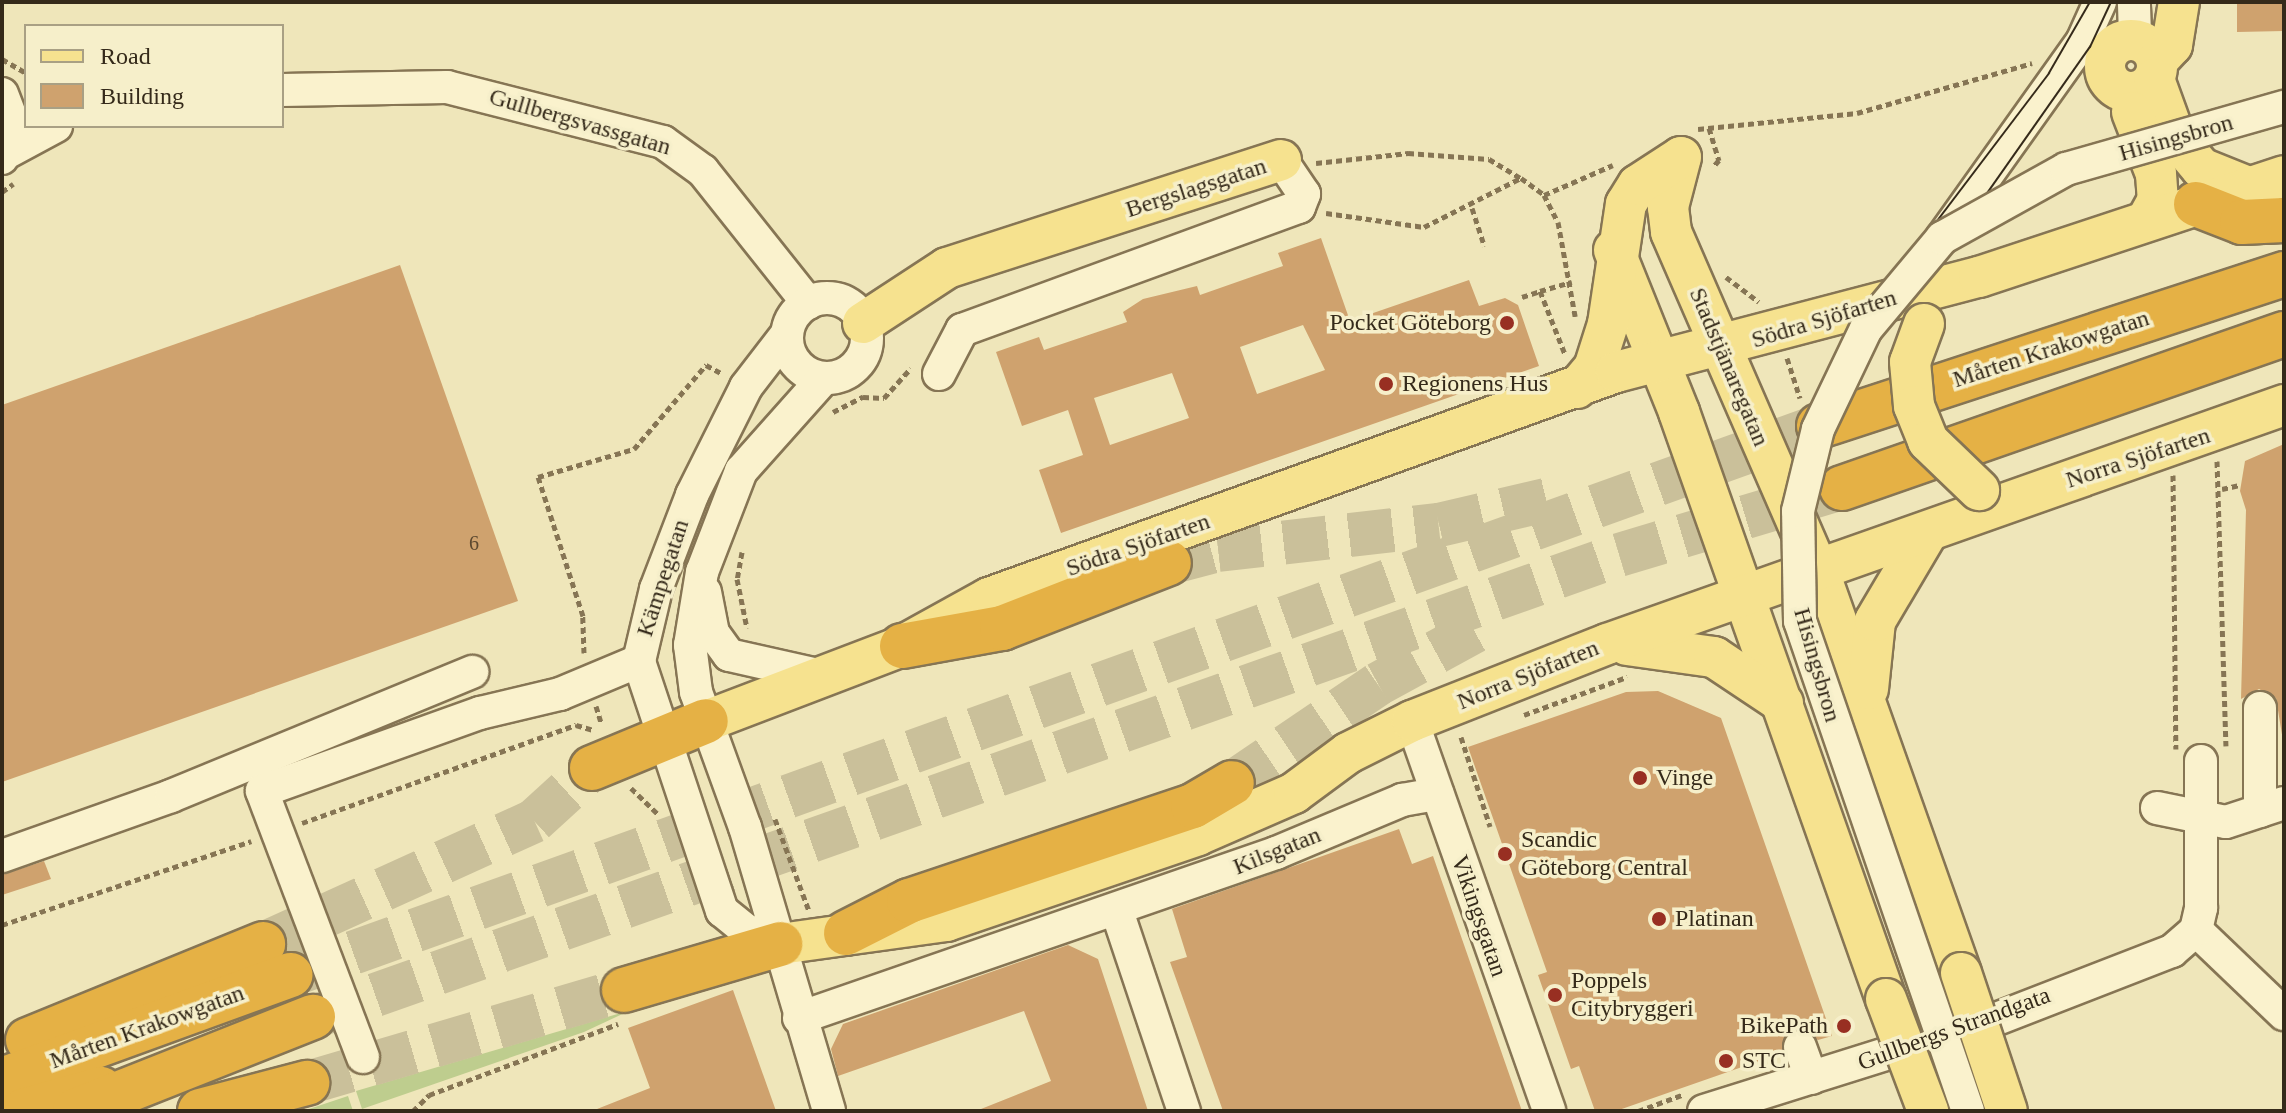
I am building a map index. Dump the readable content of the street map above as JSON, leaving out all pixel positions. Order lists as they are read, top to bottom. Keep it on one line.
{"streets":{"highway":["Mårten Krakowgatan"],"main road":["Hisingsbron","Bergslagsgatan","Södra Sjöfarten","Stadstjänaregatan","Norra Sjöfarten"],"street":["Gullbergsvassgatan","Kämpegatan","Kilsgatan","Vikingsgatan","Gullbergs Strandgata"]},"crossings":[["Gullbergsvassgatan","Bergslagsgatan"],["Gullbergsvassgatan","Kämpegatan"],["Hisingsbron","Stadstjänaregatan"],["Hisingsbron","Norra Sjöfarten"],["Bergslagsgatan","Kämpegatan"],["Södra Sjöfarten","Stadstjänaregatan"],["Södra Sjöfarten","Norra Sjöfarten"],["Södra Sjöfarten","Kämpegatan"],["Stadstjänaregatan","Norra Sjöfarten"],["Norra Sjöfarten","Kämpegatan"],["Norra Sjöfarten","Vikingsgatan"],["Kämpegatan","Kilsgatan"],["Kilsgatan","Vikingsgatan"]],"places":["Pocket Göteborg","Regionens Hus","Vinge","Scandic Göteborg Central","Platinan","Poppels Citybryggeri","BikePath","STC"],"house_numbers":["6"],"legend":["Road","Building"]}
